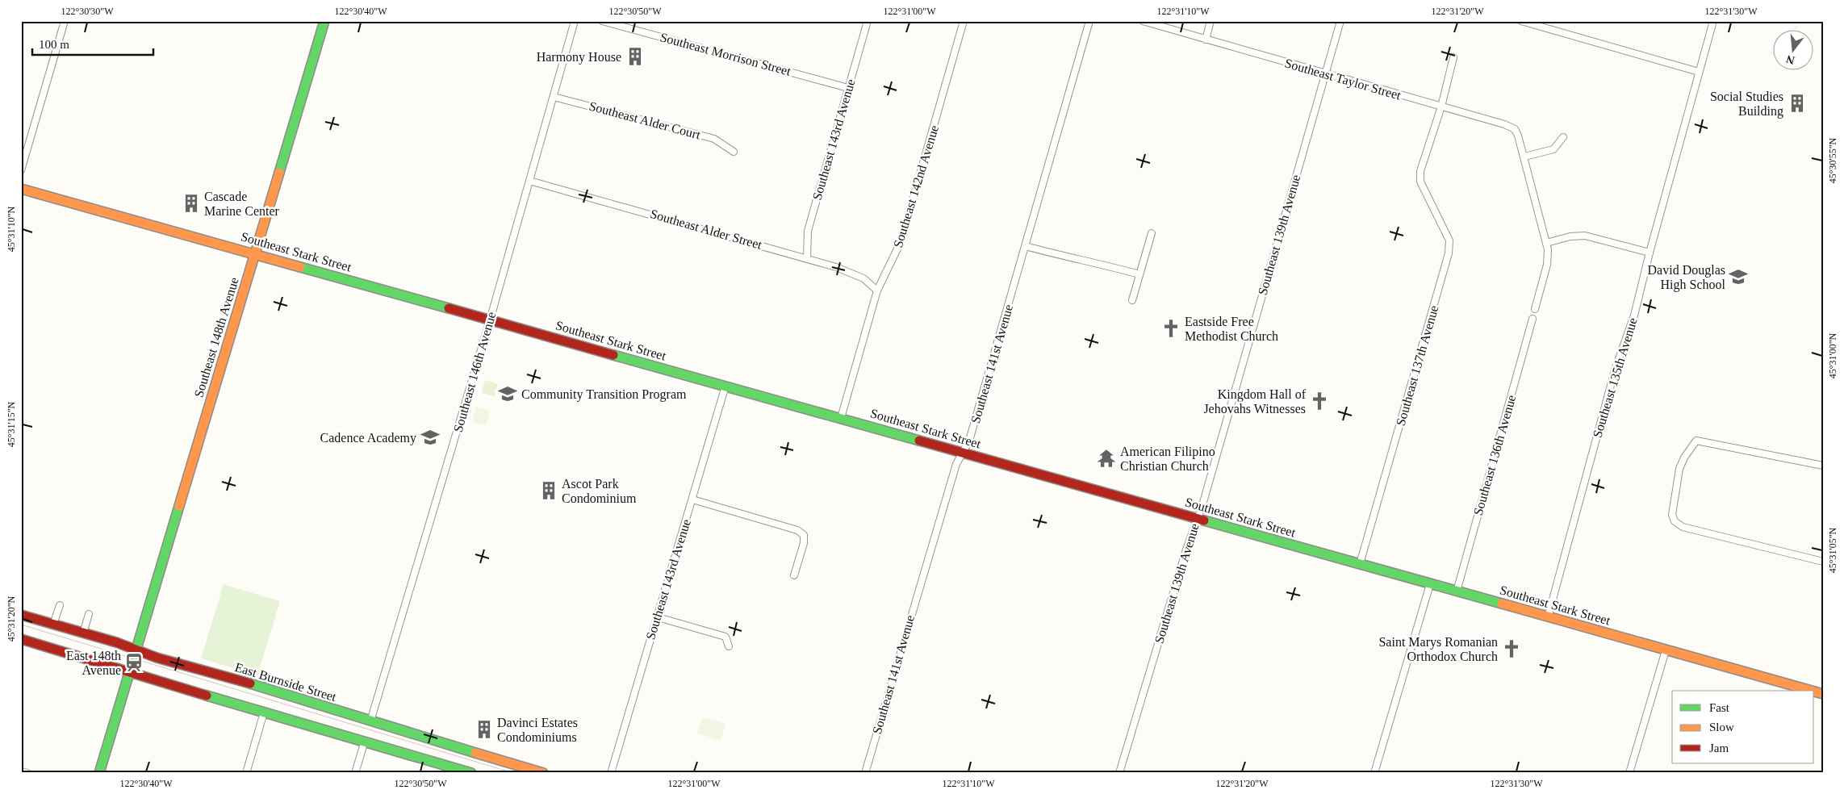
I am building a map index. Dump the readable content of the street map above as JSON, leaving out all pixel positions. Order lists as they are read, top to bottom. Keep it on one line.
{"streets":{"main road":["Southeast Stark Street","Southeast 148th Avenue","East Burnside Street"],"street":["Southeast Morrison Street","Southeast Taylor Street","Southeast Alder Court","Southeast 143rd Avenue","Southeast 142nd Avenue","Southeast Alder Street","Southeast 139th Avenue","Southeast 141st Avenue","Southeast 137th Avenue","Southeast 146th Avenue","Southeast 135th Avenue","Southeast 136th Avenue"]},"crossings":[["Southeast Morrison Street","Southeast 143rd Avenue"],["Southeast Taylor Street","Southeast 139th Avenue"],["Southeast Taylor Street","Southeast 137th Avenue"],["Southeast Alder Court","Southeast 146th Avenue"],["Southeast 143rd Avenue","Southeast Alder Street"],["Southeast 143rd Avenue","Southeast Stark Street"],["Southeast 142nd Avenue","Southeast Alder Street"],["Southeast 142nd Avenue","Southeast Stark Street"],["Southeast Alder Street","Southeast 146th Avenue"],["Southeast 139th Avenue","Southeast Stark Street"],["Southeast Stark Street","Southeast 148th Avenue"],["Southeast Stark Street","Southeast 141st Avenue"],["Southeast Stark Street","Southeast 137th Avenue"],["Southeast Stark Street","Southeast 146th Avenue"],["Southeast Stark Street","Southeast 135th Avenue"],["Southeast Stark Street","Southeast 136th Avenue"],["Southeast 148th Avenue","East Burnside Street"],["Southeast 146th Avenue","East Burnside Street"]],"places":{"building":["Harmony House","Social Studies Building","Cascade Marine Center","Ascot Park Condominium","Davinci Estates Condominiums"],"school or university":["David Douglas High School","Community Transition Program","Cadence Academy"],"church":["Eastside Free Methodist Church","Kingdom Hall of Jehovahs Witnesses","Saint Marys Romanian Orthodox Church"],"temple":["American Filipino Christian Church"],"station":["East 148th Avenue"]},"legend":["Fast","Slow","Jam"],"scale_bar":"100 m","north":"bottom","coordinates":["122°30'30\"W","122°30'40\"W","122°30'50\"W","122°31'00\"W","122°31'10\"W","122°31'20\"W","122°31'30\"W","45°30'55\"N","45°31'10\"N","45°31'00\"N","45°31'15\"N","45°31'05\"N","45°31'20\"N"]}
